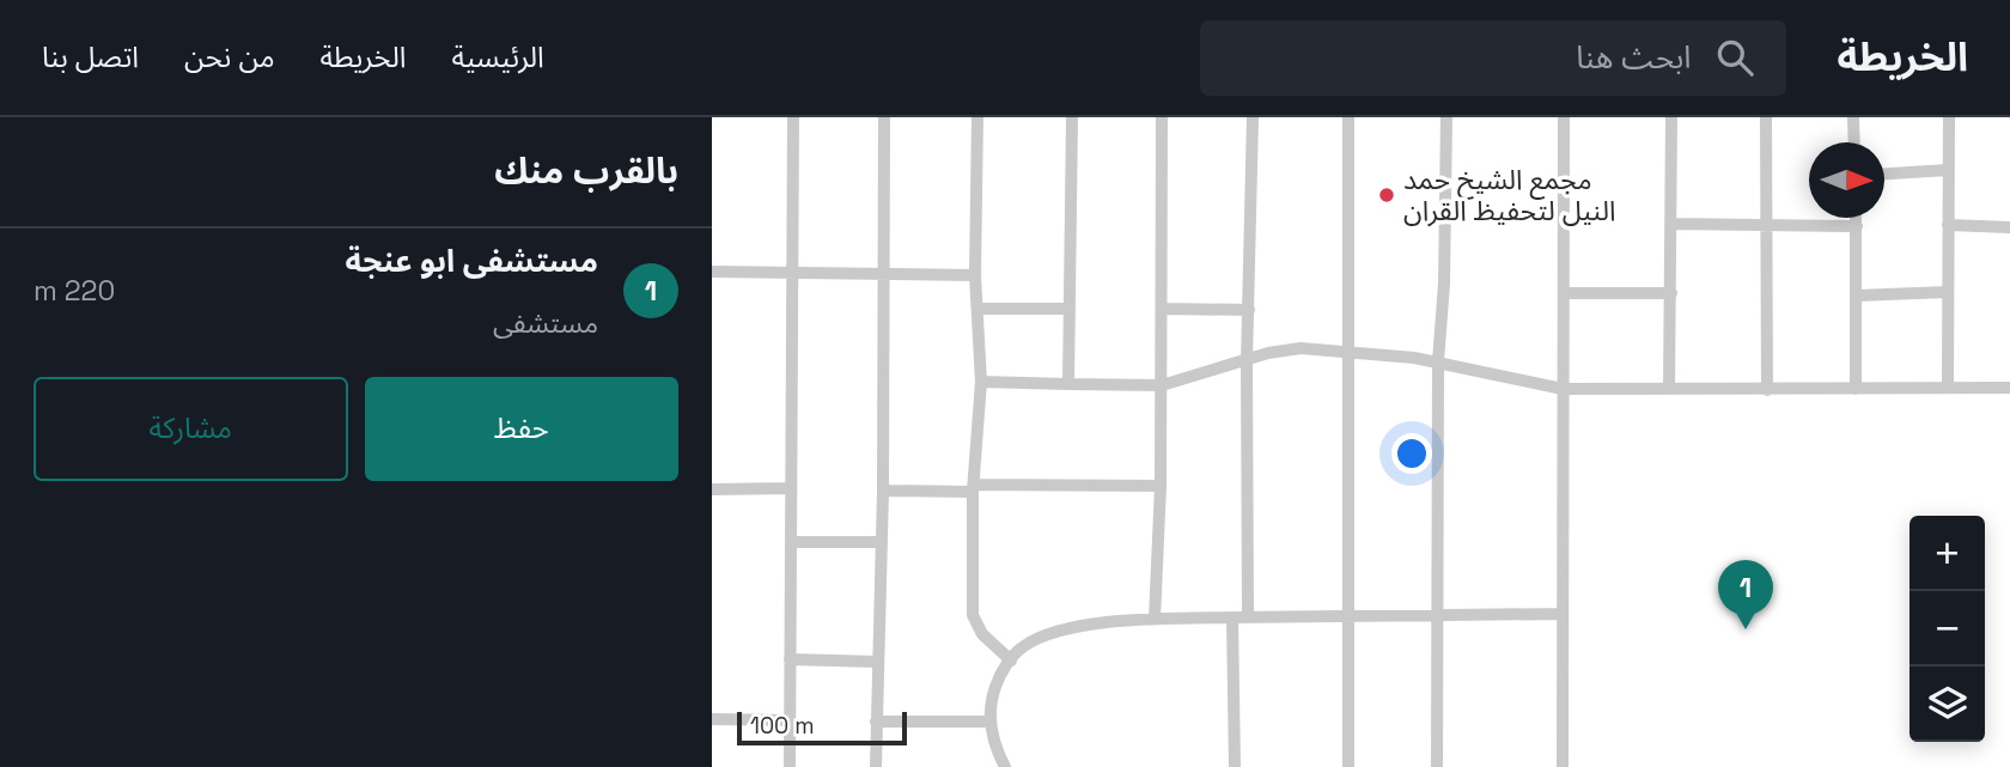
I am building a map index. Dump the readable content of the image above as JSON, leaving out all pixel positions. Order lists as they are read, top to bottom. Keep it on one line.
{"places":["مجمع الشيخ حمد النيل لتحفيظ القران"],"scale_bar":"100 m","north":"right","page":{"header":"الخريطة","search":"ابحث هنا","nav":["الرئيسية","الخريطة","من نحن","اتصل بنا"],"heading":"بالقرب منك","list":[{"mark":"1","name":"مستشفى ابو عنجة","note":"مستشفى","value":"220 m"}],"buttons":["حفظ","مشاركة"],"map_buttons":["+","−"],"pins":"1","scale":"100 m"}}
